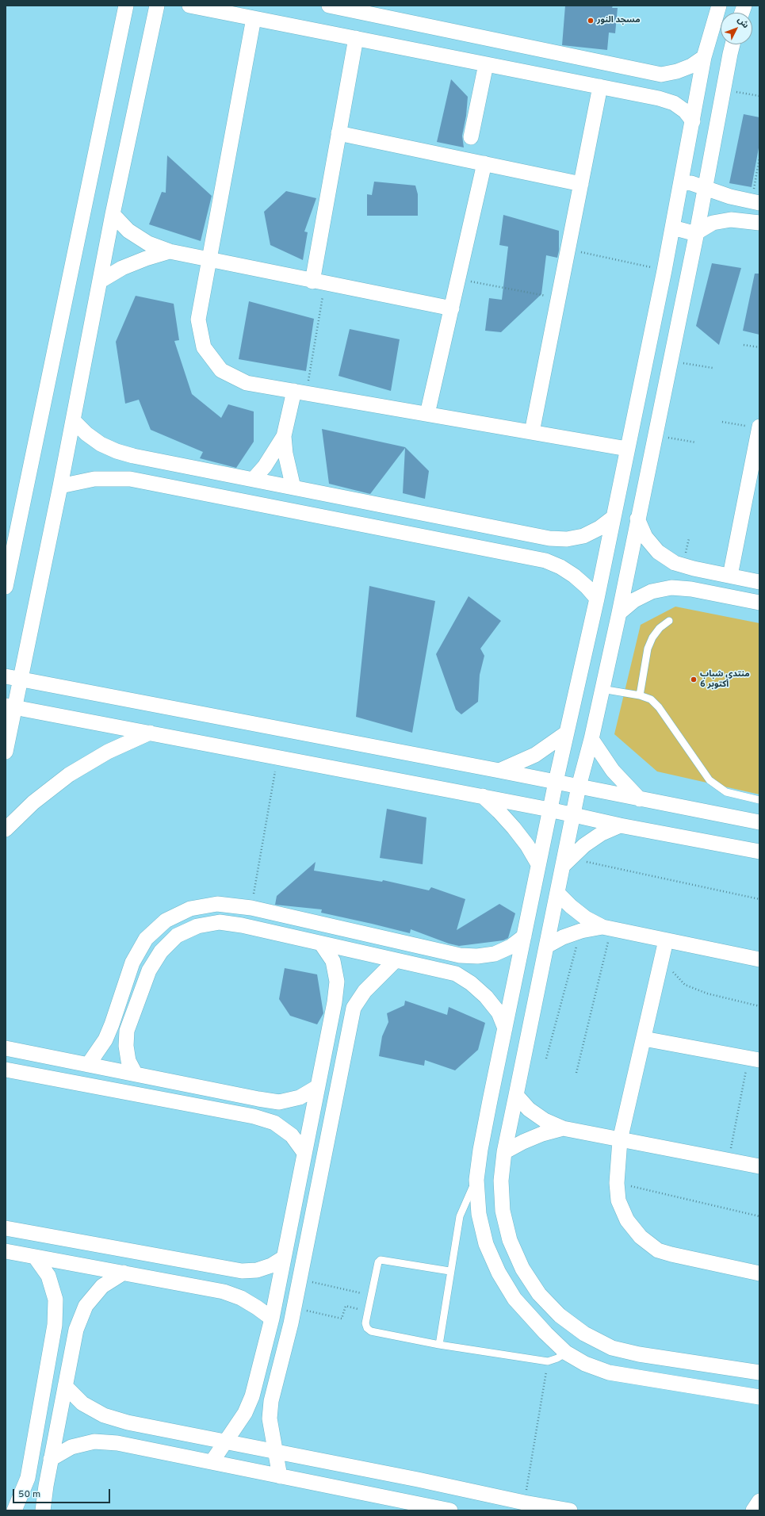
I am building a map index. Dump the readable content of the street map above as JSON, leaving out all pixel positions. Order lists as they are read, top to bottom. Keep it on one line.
{"places":["مسجد النور","منتدى شباب 6 أكتوبر"],"scale_bar":"50 m","north":"top right"}
